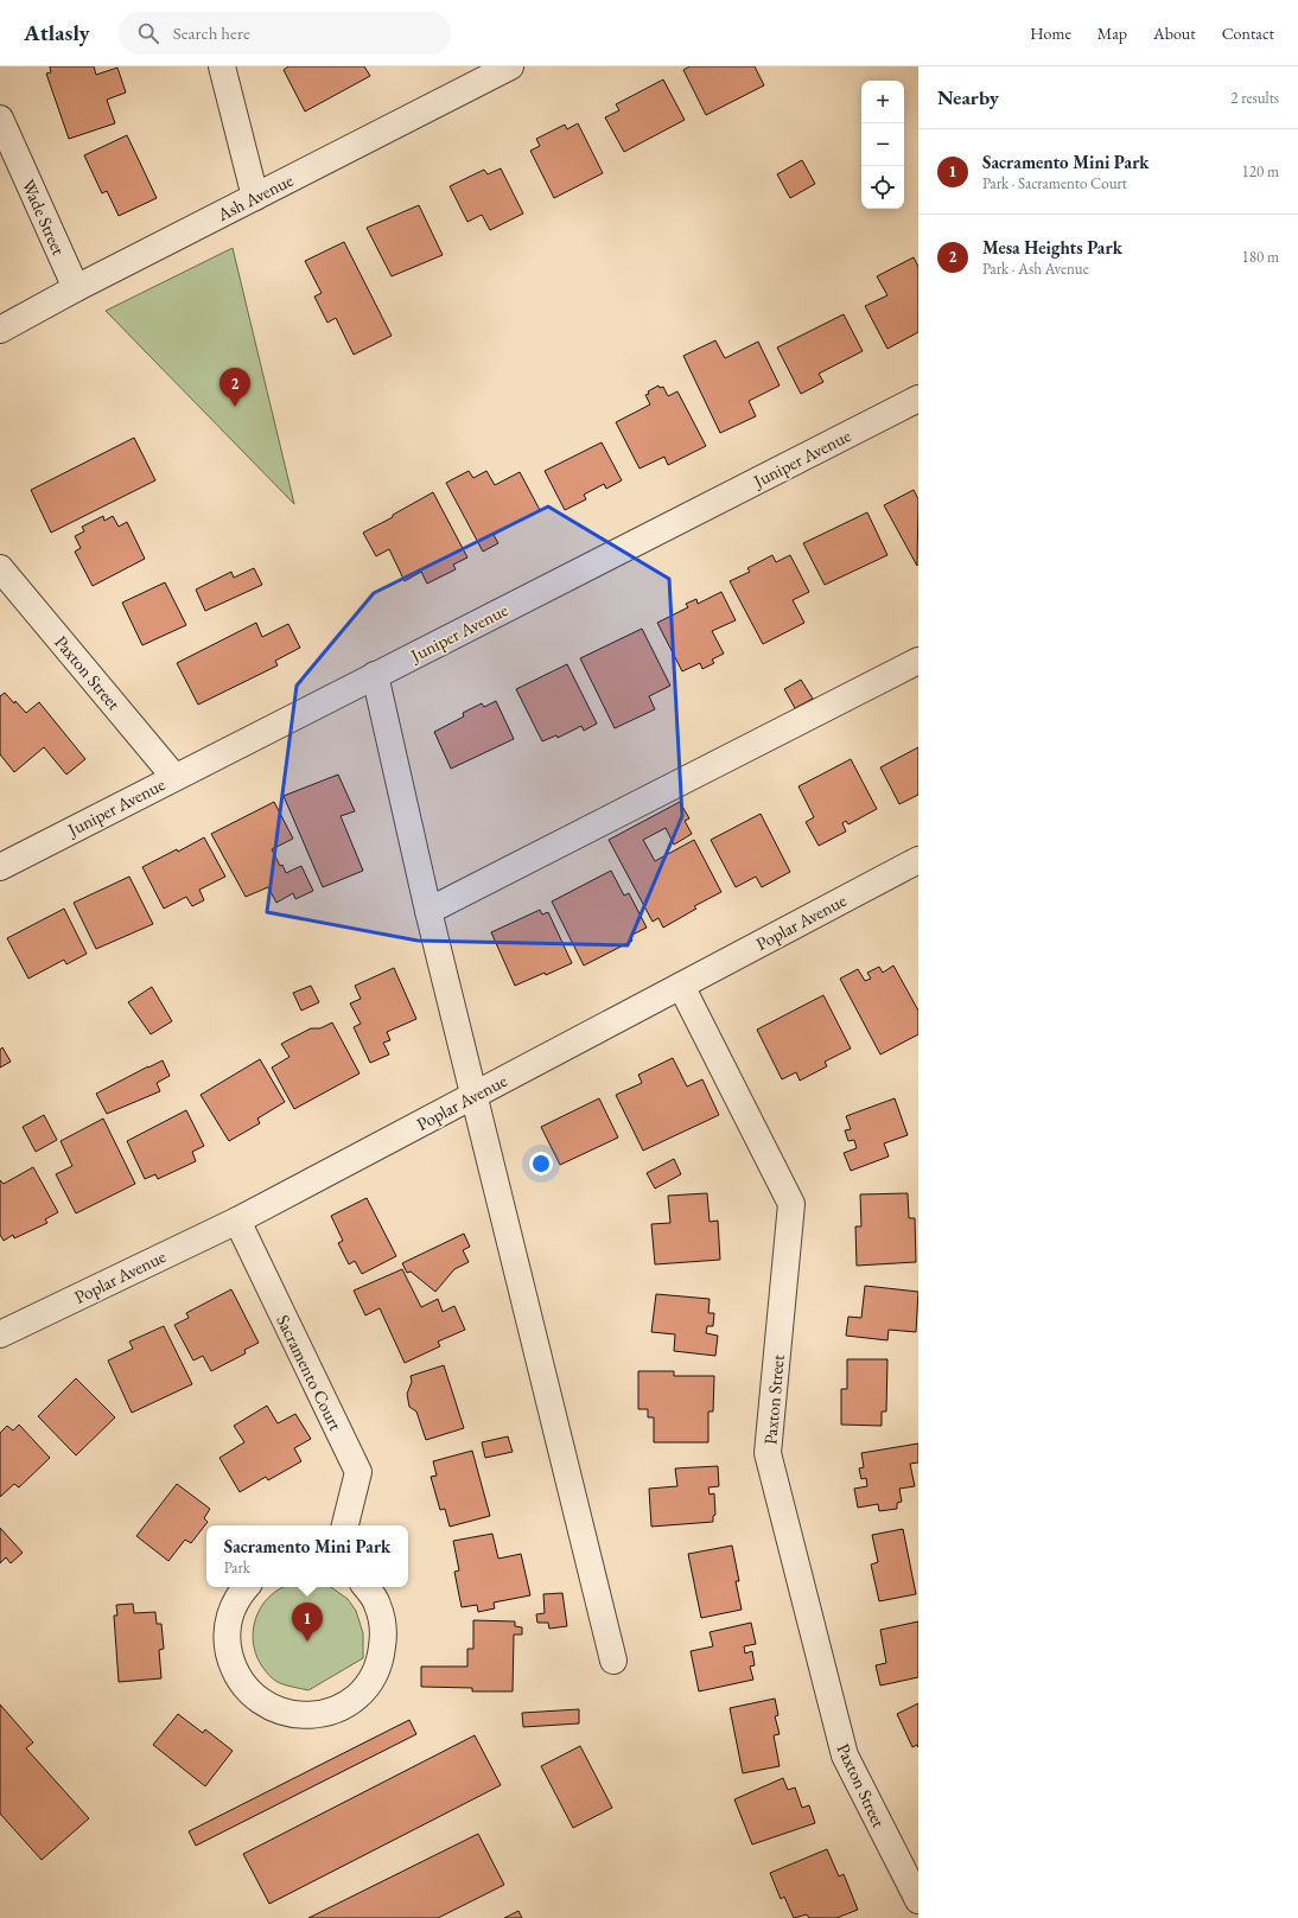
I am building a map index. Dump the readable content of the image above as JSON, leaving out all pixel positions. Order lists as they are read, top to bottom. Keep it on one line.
{"streets":{"street":["Ash Avenue","Wade Street","Juniper Avenue","Paxton Street","Poplar Avenue","Sacramento Court"]},"crossings":[["Ash Avenue","Wade Street"],["Juniper Avenue","Paxton Street"],["Paxton Street","Poplar Avenue"],["Poplar Avenue","Sacramento Court"]],"page":{"header":"Atlasly","search":"Search here","nav":["Home","Map","About","Contact"],"heading":["Nearby","2 results"],"map_buttons":["+","−"],"list":[{"mark":"1","name":"Sacramento Mini Park","note":"Park · Sacramento Court","value":"120 m"},{"mark":"2","name":"Mesa Heights Park","note":"Park · Ash Avenue","value":"180 m"}],"pins":["2","1"],"popup":["Sacramento Mini Park","Park"]}}
